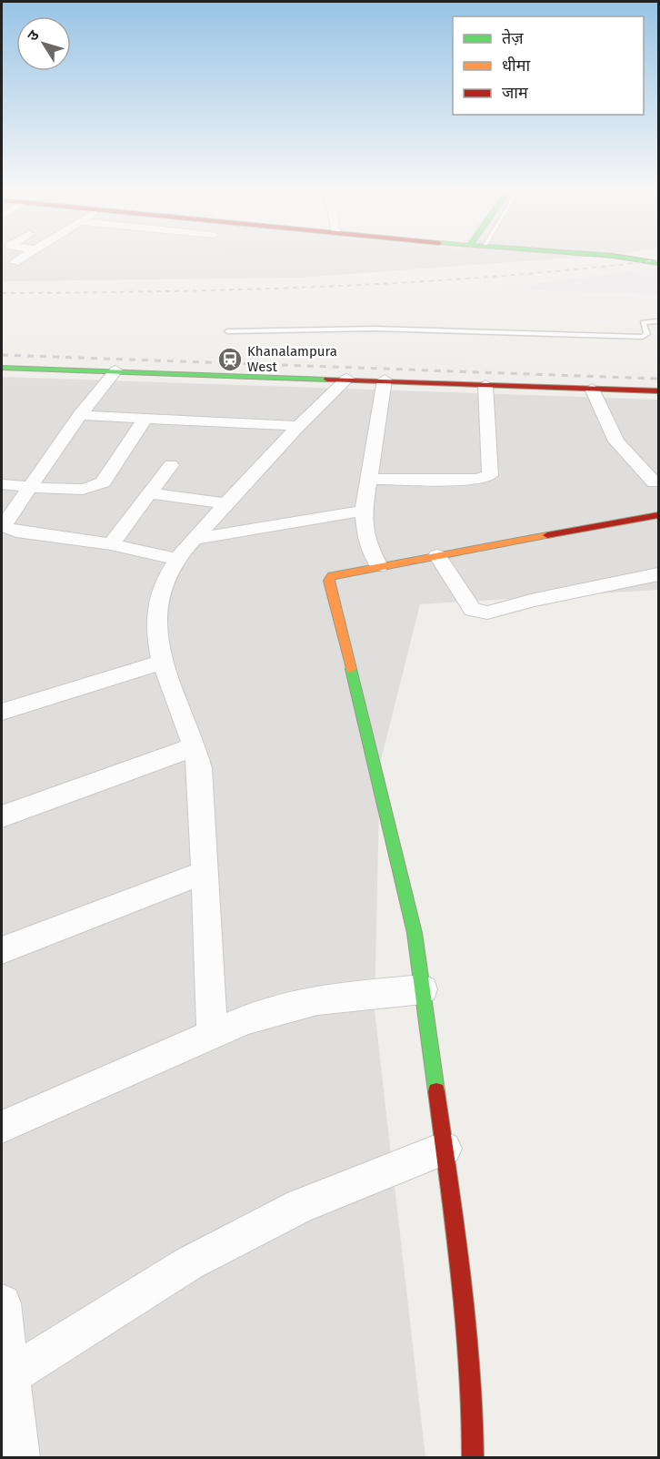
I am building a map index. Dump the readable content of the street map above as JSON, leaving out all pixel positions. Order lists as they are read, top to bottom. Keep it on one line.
{"places":{"station":["Khanalampura West"]},"legend":["तेज़","धीमा","जाम"],"north":"top left"}
